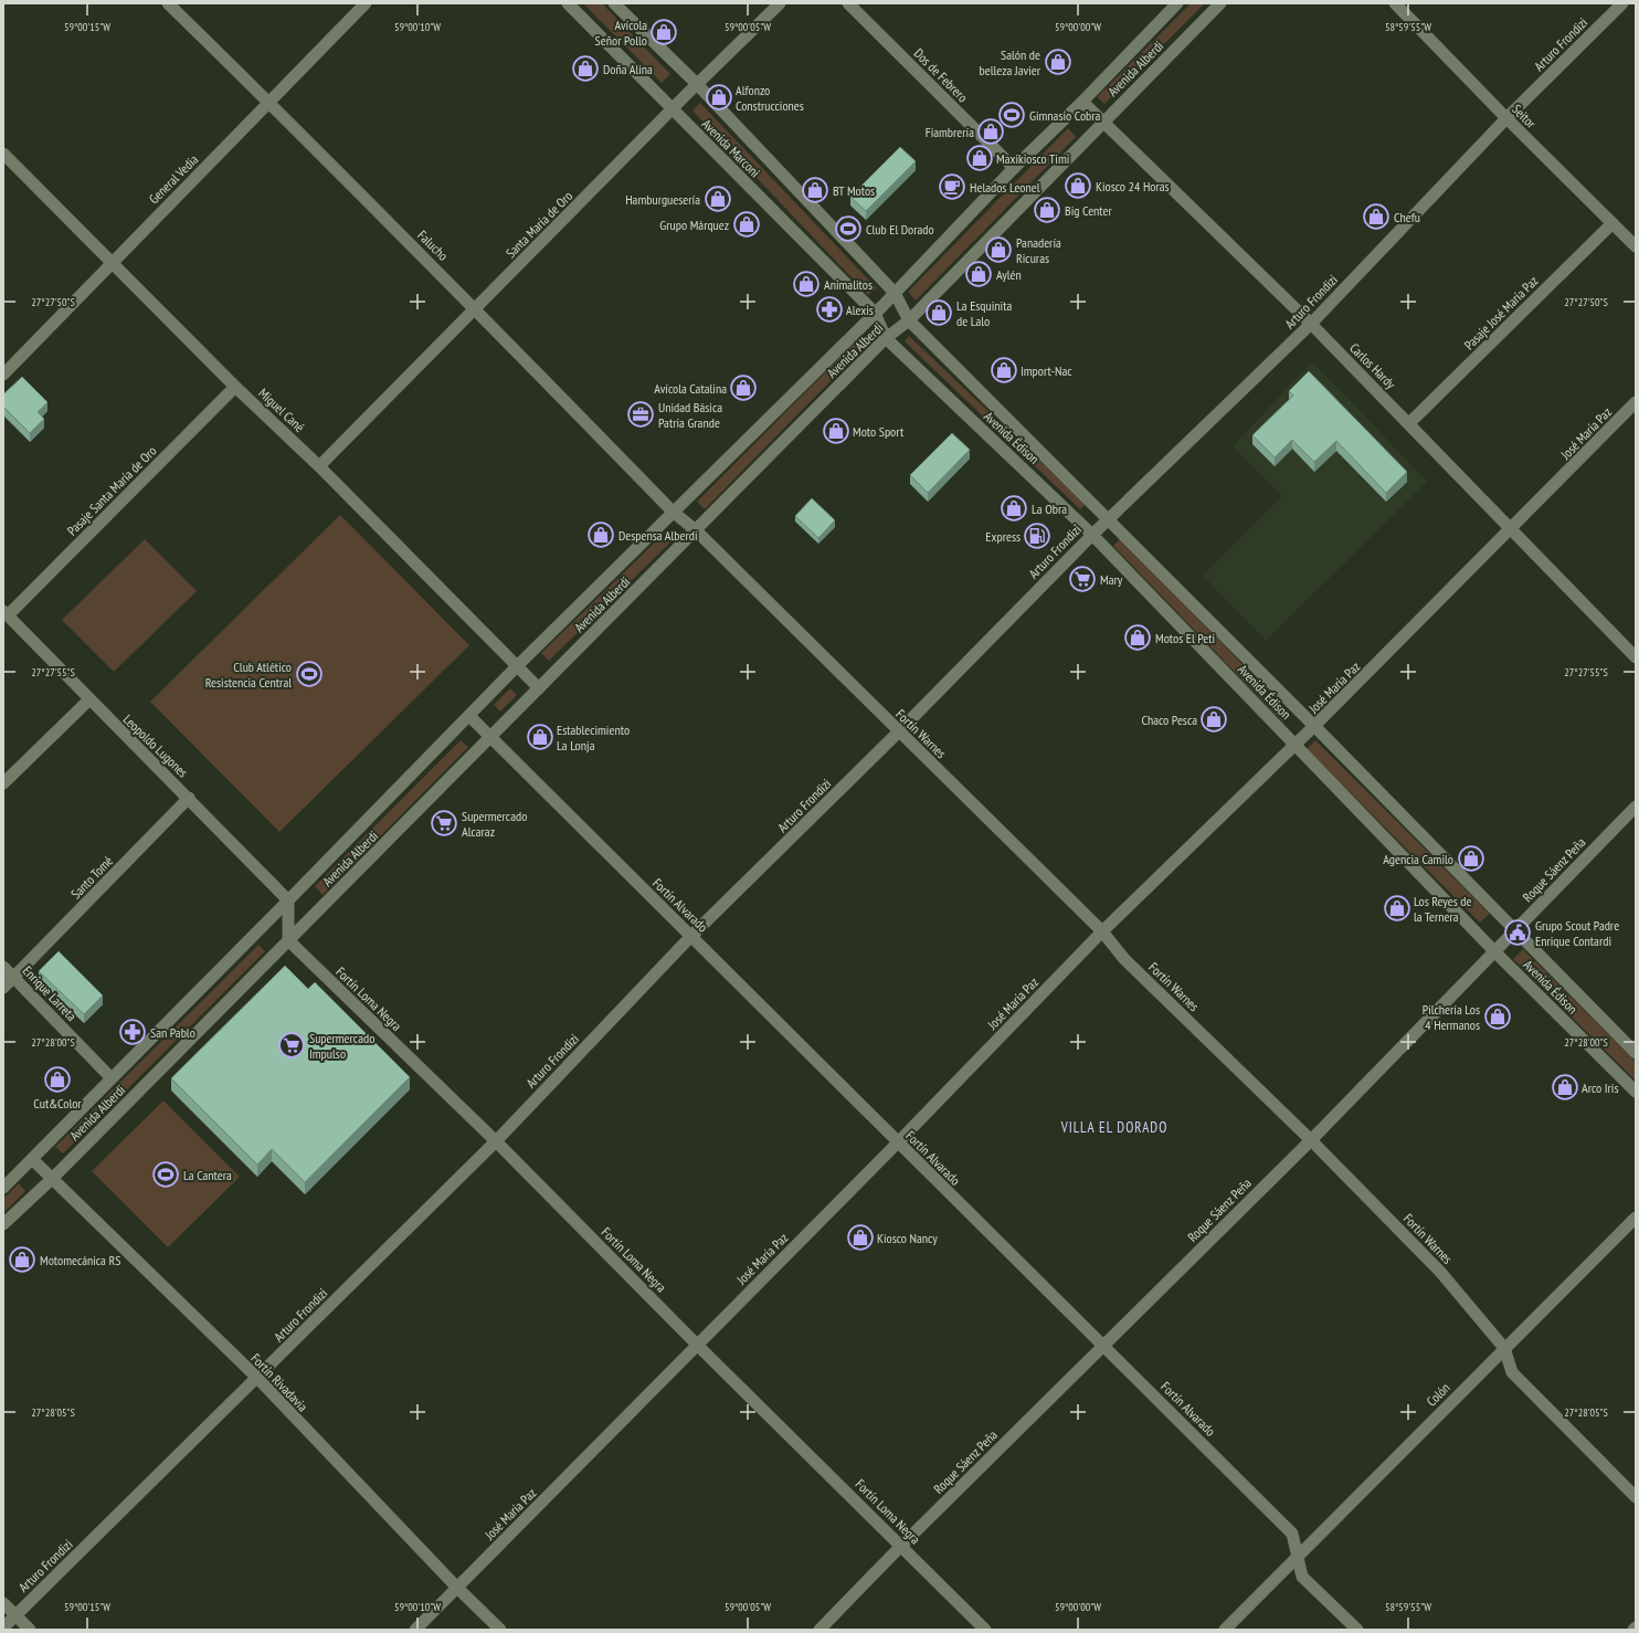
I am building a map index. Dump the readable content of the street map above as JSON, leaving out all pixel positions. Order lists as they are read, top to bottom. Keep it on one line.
{"streets":{"street":["Arturo Frondizi","Avenida Alberdi","Dos de Febrero","Seitor","Avenida Marconi","General Vedia","Santa María de Oro","Falucho","Pasaje José María Paz","Carlos Hardy","Miguel Cané","José María Paz","Avenida Édison","Pasaje Santa María de Oro","Fortín Warnes","Leopoldo Lugones","Roque Sáenz Peña","Santo Tomé","Fortín Alvarado","Enrique Larreta","Fortín Loma Negra","Fortín Rivadavia","Colón"]},"crossings":[["Arturo Frondizi","Seitor"],["Arturo Frondizi","Carlos Hardy"],["Arturo Frondizi","Avenida Édison"],["Arturo Frondizi","Fortín Warnes"],["Arturo Frondizi","Fortín Alvarado"],["Arturo Frondizi","Fortín Loma Negra"],["Arturo Frondizi","Fortín Rivadavia"],["Avenida Alberdi","Dos de Febrero"],["Avenida Alberdi","Avenida Marconi"],["Avenida Alberdi","Falucho"],["Avenida Alberdi","Carlos Hardy"],["Avenida Alberdi","Miguel Cané"],["Avenida Alberdi","Avenida Édison"],["Avenida Alberdi","Fortín Warnes"],["Avenida Alberdi","Leopoldo Lugones"],["Avenida Alberdi","Fortín Alvarado"],["Avenida Alberdi","Enrique Larreta"],["Avenida Alberdi","Fortín Loma Negra"],["Avenida Alberdi","Fortín Rivadavia"],["Seitor","Pasaje José María Paz"],["Avenida Marconi","Santa María de Oro"],["Avenida Marconi","Avenida Édison"],["General Vedia","Falucho"],["General Vedia","Miguel Cané"],["Santa María de Oro","Falucho"],["Santa María de Oro","Miguel Cané"],["Falucho","Fortín Warnes"],["Pasaje José María Paz","Carlos Hardy"],["Carlos Hardy","José María Paz"],["Miguel Cané","Pasaje Santa María de Oro"],["José María Paz","Avenida Édison"],["José María Paz","Fortín Warnes"],["José María Paz","Fortín Alvarado"],["José María Paz","Fortín Loma Negra"],["José María Paz","Fortín Rivadavia"],["Avenida Édison","Roque Sáenz Peña"],["Pasaje Santa María de Oro","Leopoldo Lugones"],["Fortín Warnes","Roque Sáenz Peña"],["Fortín Warnes","Colón"],["Leopoldo Lugones","Santo Tomé"],["Roque Sáenz Peña","Fortín Alvarado"],["Roque Sáenz Peña","Fortín Loma Negra"],["Santo Tomé","Enrique Larreta"],["Fortín Alvarado","Colón"]],"districts":["VILLA EL DORADO"],"places":{"shop":["Avícola Señor Pollo","Salón de belleza Javier","Doña Alina","Alfonzo Construcciones","Fiambrería","Maxikiosco Timi","Kiosco 24 Horas","BT Motos","Hamburguesería","Big Center","Chefu","Grupo Márquez","Panadería Ricuras","Aylén","Animalitos","La Esquinita de Lalo","Import-Nac","Avícola Catalina","Moto Sport","La Obra","Despensa Alberdi","Motos El Peti","Chaco Pesca","Establecimiento La Lonja","Agencia Camilo","Los Reyes de la Ternera","Pilchería Los 4 Hermanos","Cut&Color","Arco Iris","Kiosco Nancy","Motomecánica RS"],"sports":["Gimnasio Cobra","Club El Dorado","Club Atlético Resistencia Central","La Cantera"],"cafe":["Helados Leonel"],"pharmacy":["Alexis","San Pablo"],"office":["Unidad Básica Patria Grande"],"fuel station":["Express"],"supermarket":["Mary","Supermercado Alcaraz","Supermercado Impulso"],"public building":["Grupo Scout Padre Enrique Contardi"]},"coordinates":["59°00'15\"W","59°00'10\"W","59°00'05\"W","59°00'00\"W","58°59'55\"W","27°27'50\"S","27°27'55\"S","27°28'00\"S","27°28'05\"S"]}
